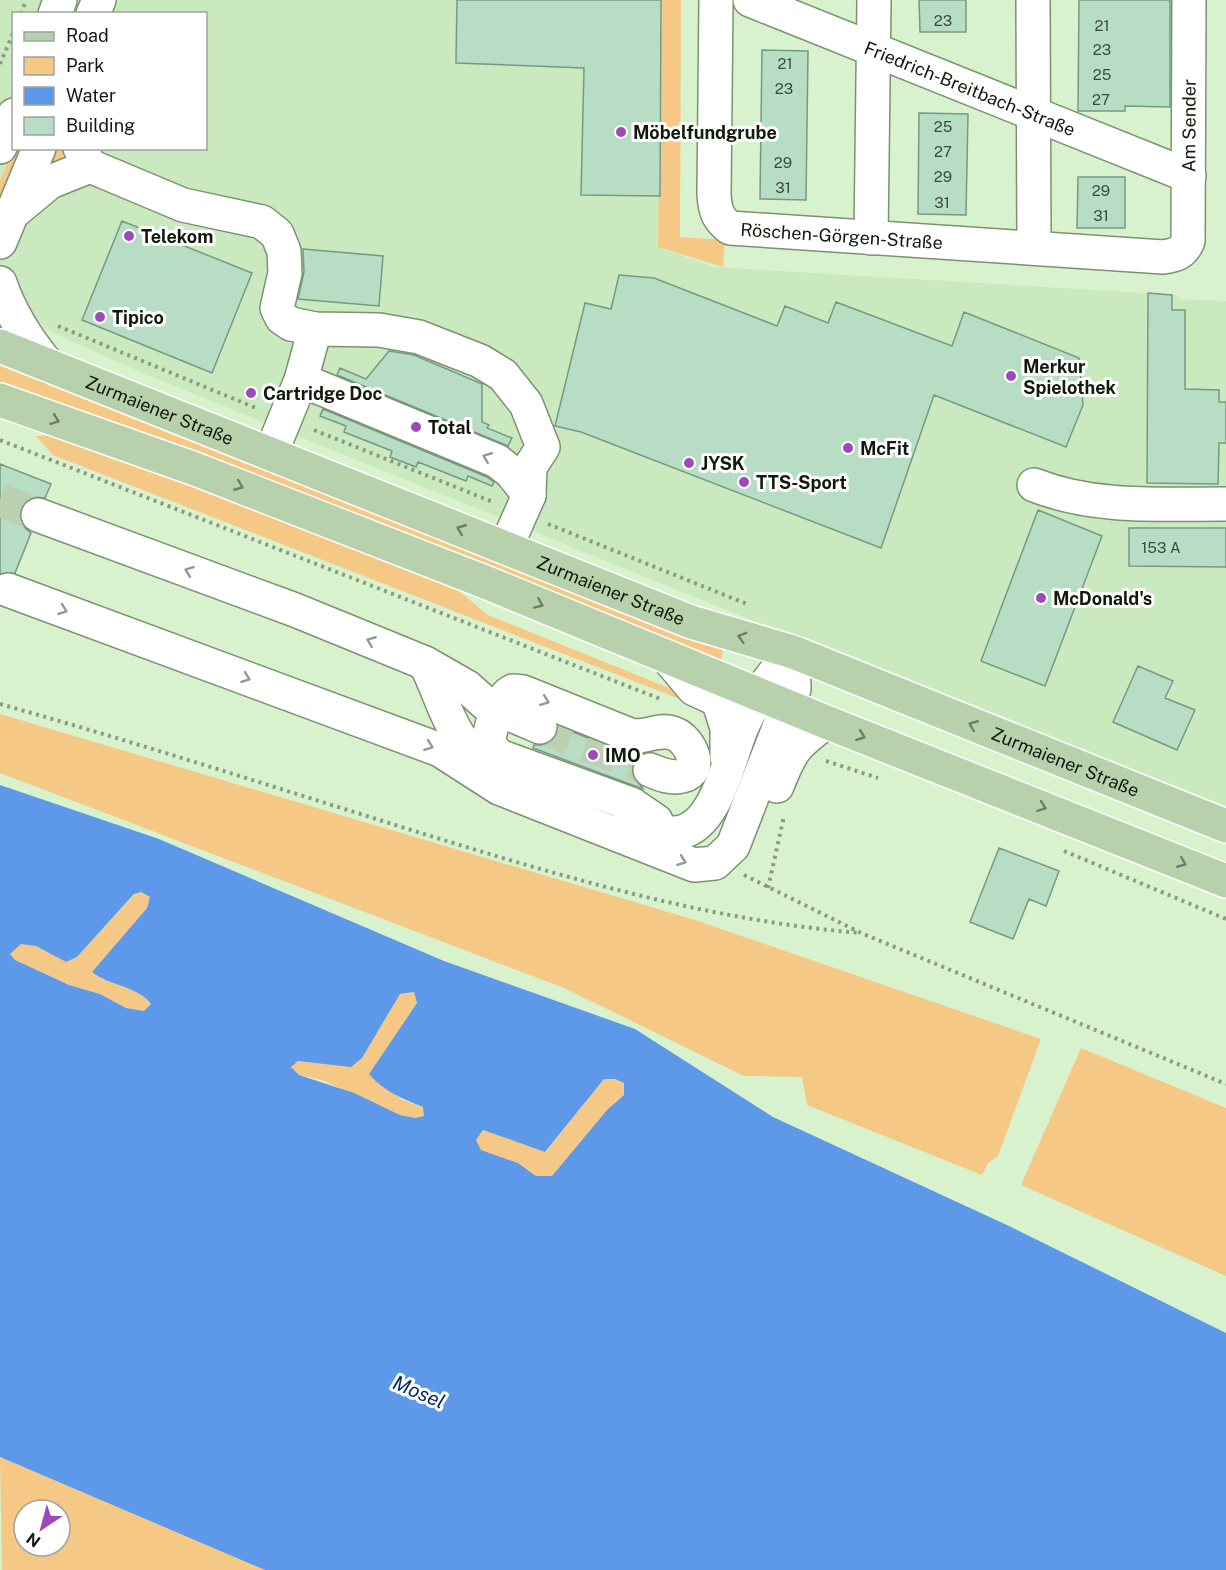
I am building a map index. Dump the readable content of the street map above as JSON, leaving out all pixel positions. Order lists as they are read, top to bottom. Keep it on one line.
{"streets":{"main road":["Zurmaiener Straße"],"street":["Friedrich-Breitbach-Straße","Am Sender","Röschen-Görgen-Straße"]},"crossings":[["Friedrich-Breitbach-Straße","Am Sender"],["Am Sender","Röschen-Görgen-Straße"]],"water":["Mosel"],"places":["Möbelfundgrube","Telekom","Tipico","Merkur Spielothek","Cartridge Doc","Total","McFit","JYSK","TTS-Sport","McDonald's","IMO"],"house_numbers":["23","21","23","21","25","23","27","25","27","29","29","31","29","31","31","153 A"],"legend":["Road","Park","Water","Building"],"north":"bottom left"}
